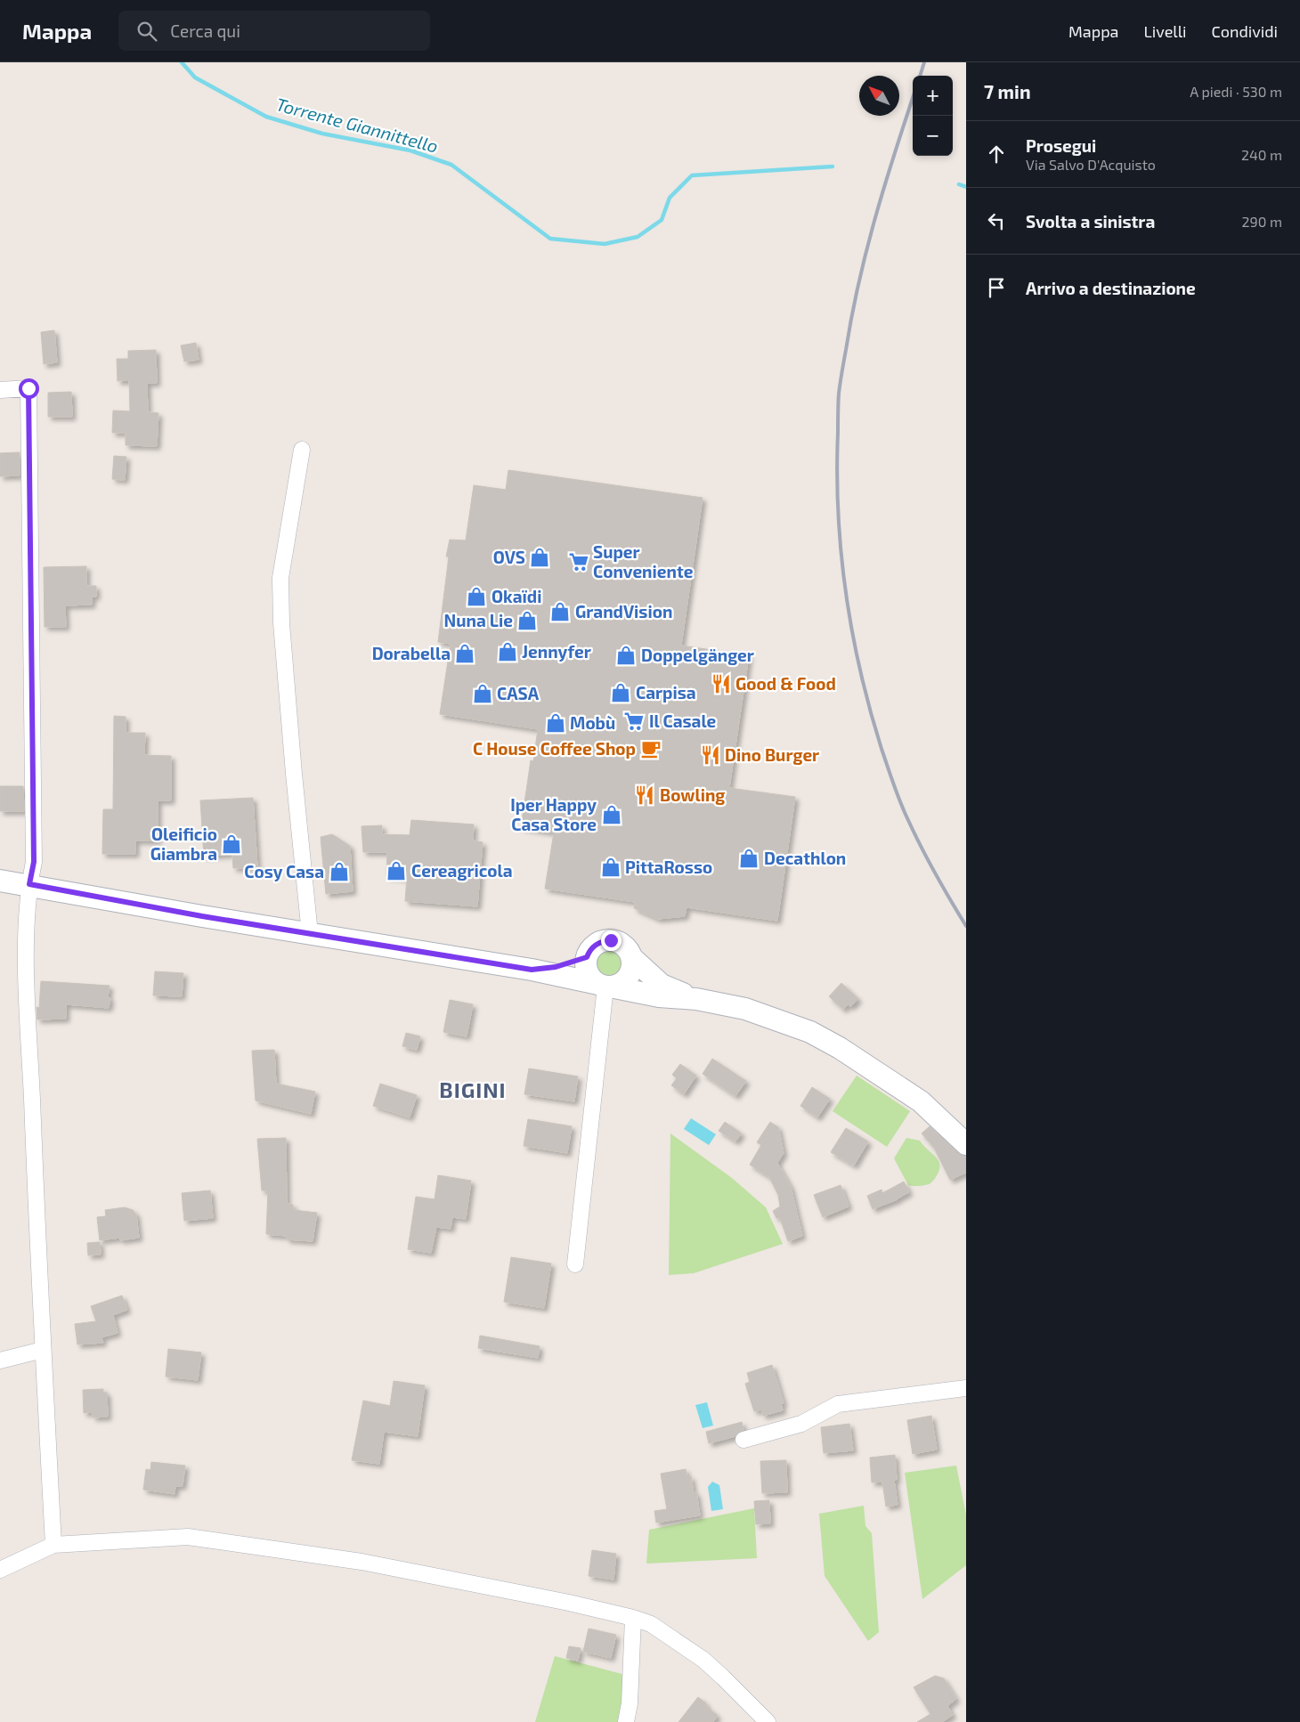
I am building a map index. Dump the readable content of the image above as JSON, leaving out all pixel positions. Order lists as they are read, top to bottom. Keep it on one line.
{"districts":["BIGINI"],"water":["Torrente Giannittello"],"places":{"shop":["OVS","Okaïdi","GrandVision","Nuna Lie","Jennyfer","Dorabella","Doppelgänger","Carpisa","CASA","Mobù","Iper Happy Casa Store","Oleificio Giambra","Decathlon","PittaRosso","Cereagricola","Cosy Casa"],"supermarket":["Super Conveniente","Il Casale"],"restaurant":["Good & Food","Dino Burger","Bowling"],"cafe":["C House Coffee Shop"]},"north":"top left","page":{"header":"Mappa","search":"Cerca qui","nav":["Mappa","Livelli","Condividi"],"heading":["7 min","A piedi · 530 m"],"map_buttons":["+","−"],"list":[["Prosegui","Via Salvo D'Acquisto","240 m"],["Svolta a sinistra","290 m"],"Arrivo a destinazione"]}}
